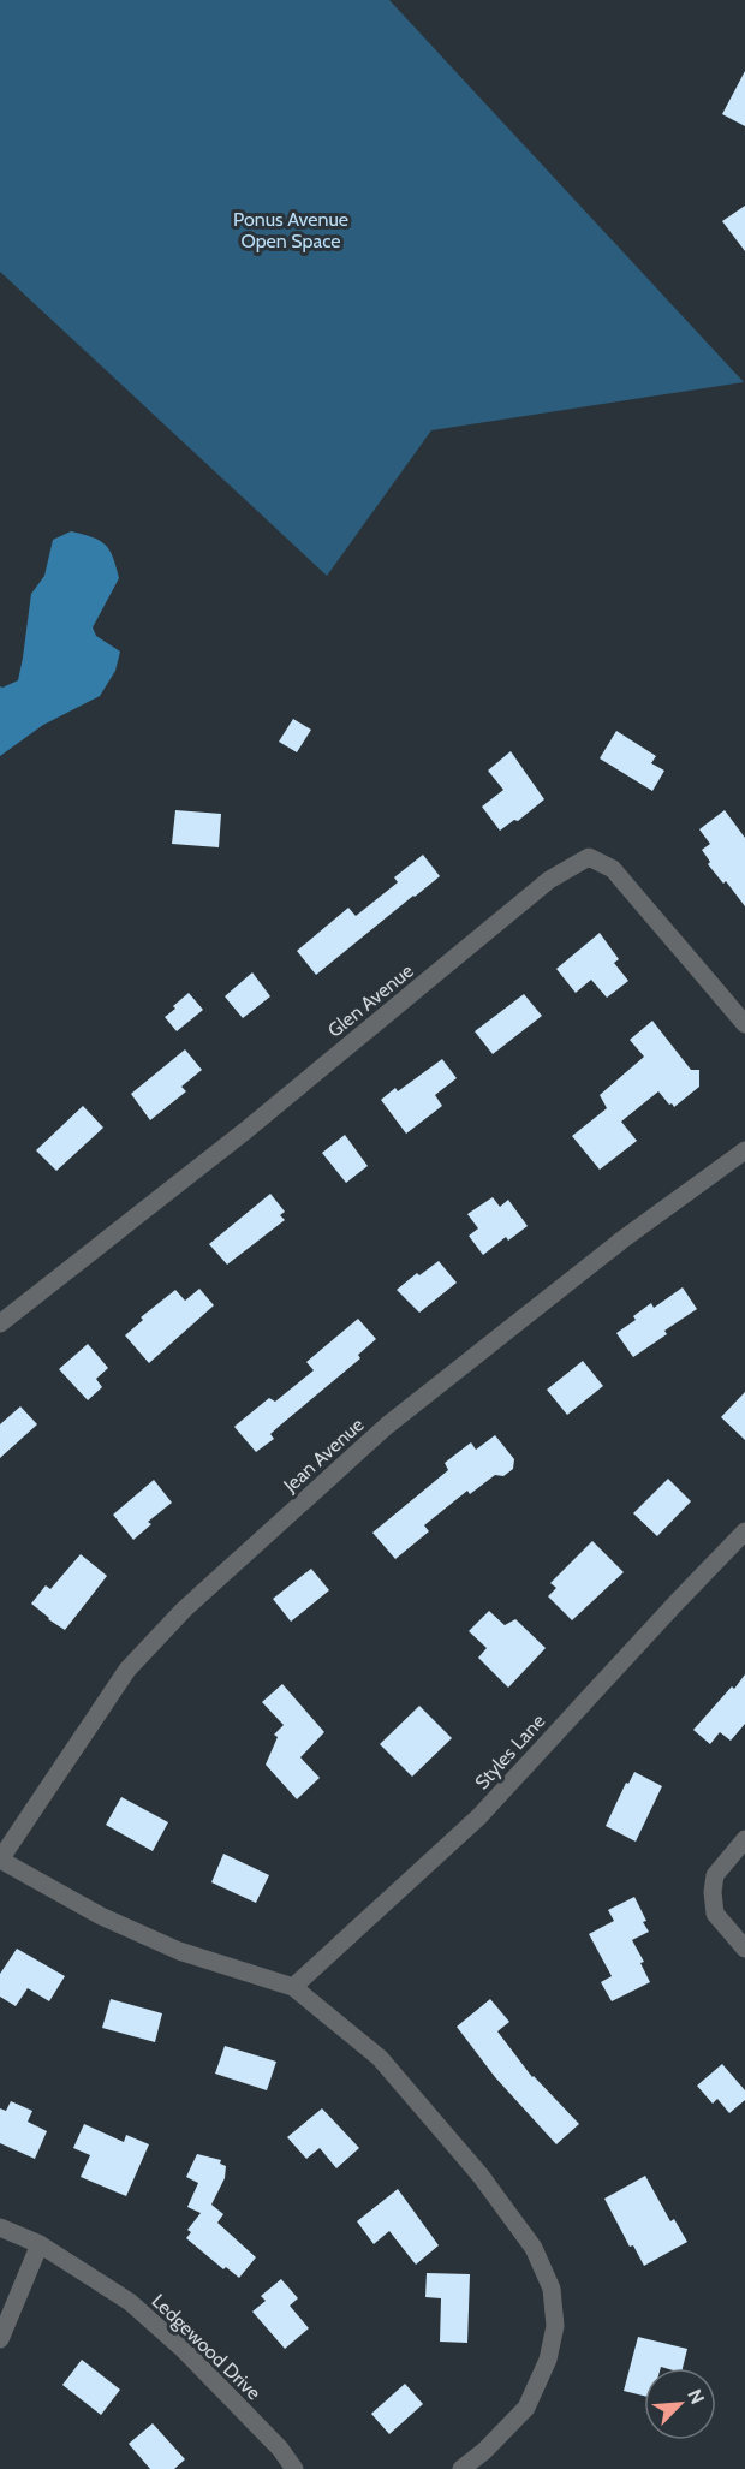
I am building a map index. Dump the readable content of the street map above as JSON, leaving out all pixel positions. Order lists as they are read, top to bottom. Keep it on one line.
{"streets":{"street":["Glen Avenue","Jean Avenue","Styles Lane","Ledgewood Drive"]},"parks":["Ponus Avenue Open Space"],"north":"top right"}
